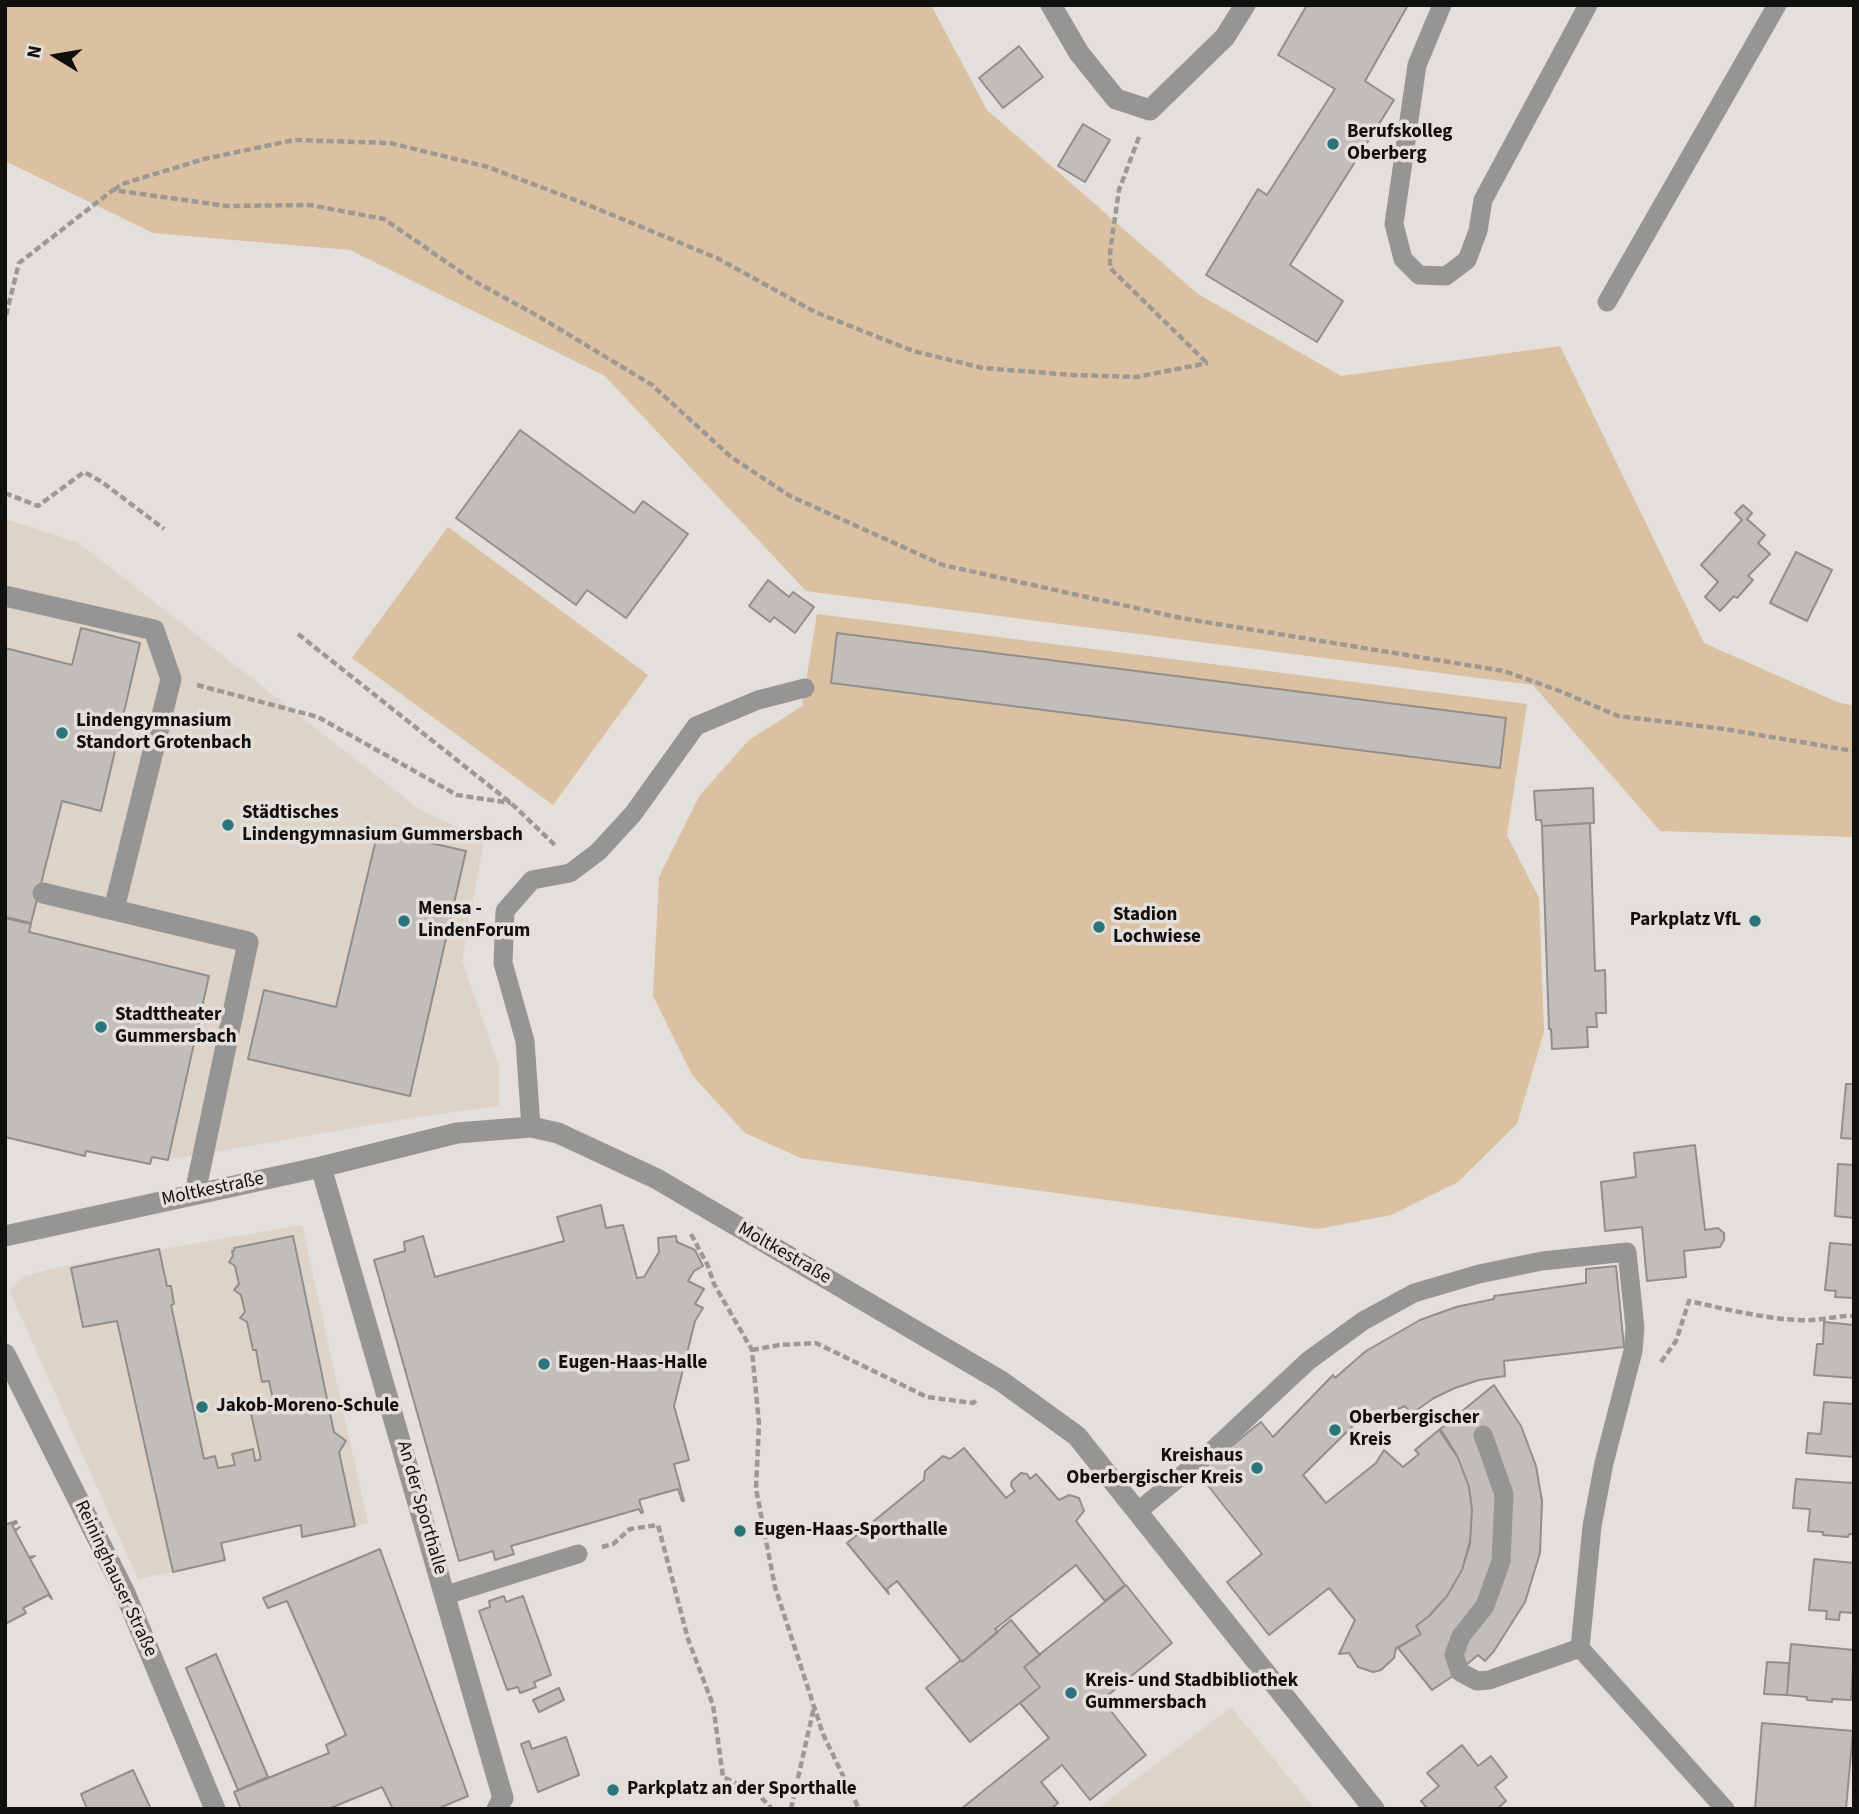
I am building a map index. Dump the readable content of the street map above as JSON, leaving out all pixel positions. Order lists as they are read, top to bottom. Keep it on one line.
{"streets":{"street":["Moltkestraße","An der Sporthalle","Reininghauser Straße"]},"crossings":[["Moltkestraße","An der Sporthalle"]],"places":["Berufskolleg Oberberg","Lindengymnasium Standort Grotenbach","Städtisches Lindengymnasium Gummersbach","Mensa - LindenForum","Parkplatz VfL","Stadion Lochwiese","Stadttheater Gummersbach","Eugen-Haas-Halle","Jakob-Moreno-Schule","Oberbergischer Kreis","Kreishaus Oberbergischer Kreis","Eugen-Haas-Sporthalle","Kreis- und Stadbibliothek Gummersbach","Parkplatz an der Sporthalle"],"north":"left"}
